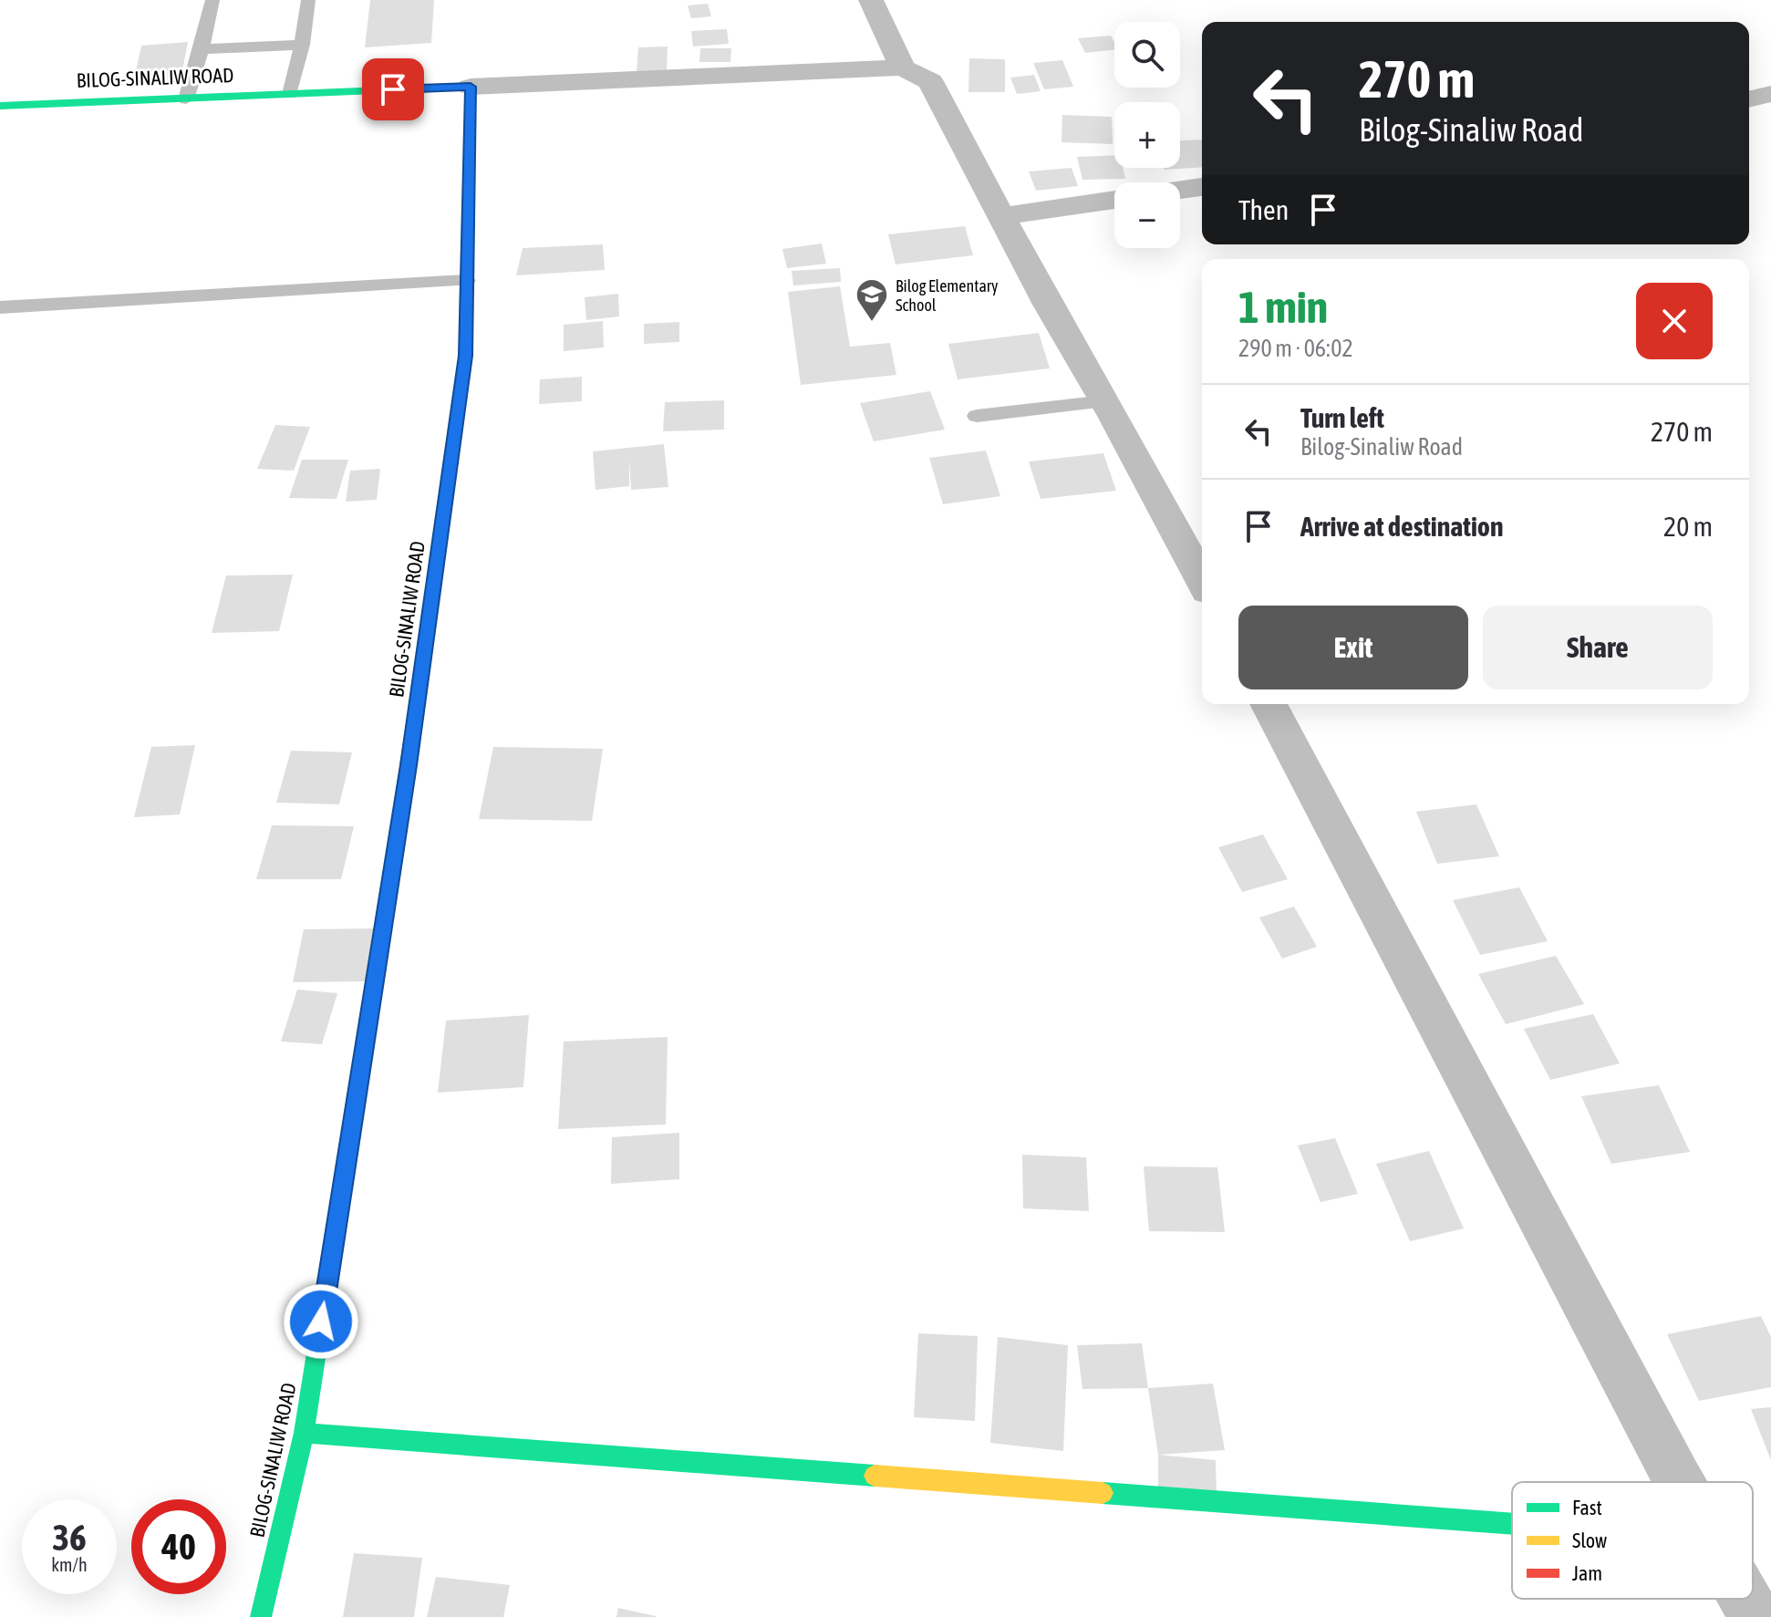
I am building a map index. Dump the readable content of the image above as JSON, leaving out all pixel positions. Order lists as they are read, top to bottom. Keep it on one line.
{"streets":{"street":["BILOG-SINALIW ROAD"]},"places":{"school or university":["Bilog Elementary School"]},"legend":["Fast","Slow","Jam"],"page":{"map_buttons":["+","−"],"turn":["270 m","Bilog-Sinaliw Road"],"then":"Then","heading":["1 min","290 m · 06:02"],"list":[{"name":"Turn left","note":"Bilog-Sinaliw Road","value":"270 m"},{"name":"Arrive at destination","value":"20 m"}],"buttons":["Exit","Share"],"speed":"36 km/h","limit":"40"}}
